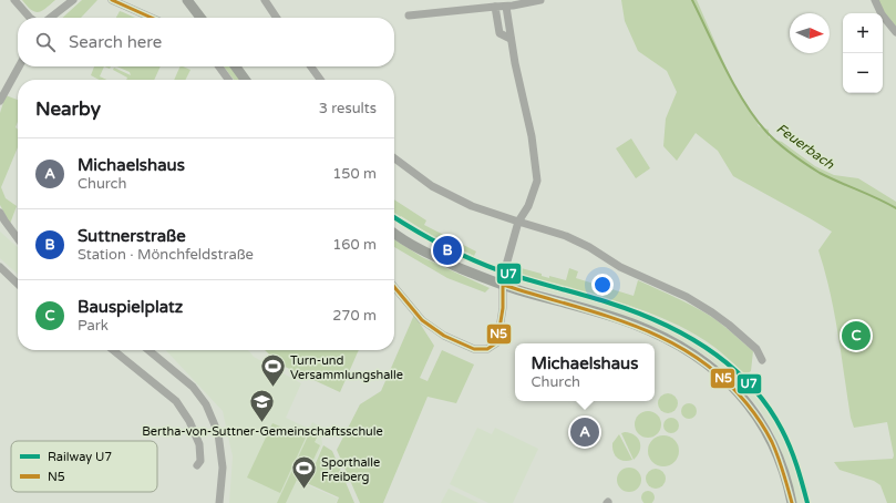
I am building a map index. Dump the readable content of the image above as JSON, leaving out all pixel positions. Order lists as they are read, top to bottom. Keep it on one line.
{"water":["Feuerbach"],"places":{"sports":["Turn-und Versammlungshalle","Sporthalle Freiberg"],"school or university":["Bertha-von-Suttner-Gemeinschaftsschule"]},"lines":["transit line N5","rail line U7"],"legend":["Railway U7","N5"],"north":"right","page":{"map_buttons":["+","−"],"search":"Search here","heading":["Nearby","3 results"],"list":[{"mark":"A","name":"Michaelshaus","note":"Church","value":"150 m"},{"mark":"B","name":"Suttnerstraße","note":"Station · Mönchfeldstraße","value":"160 m"},{"mark":"C","name":"Bauspielplatz","note":"Park","value":"270 m"}],"pins":["B","C","A"],"popup":["Michaelshaus","Church"]}}
